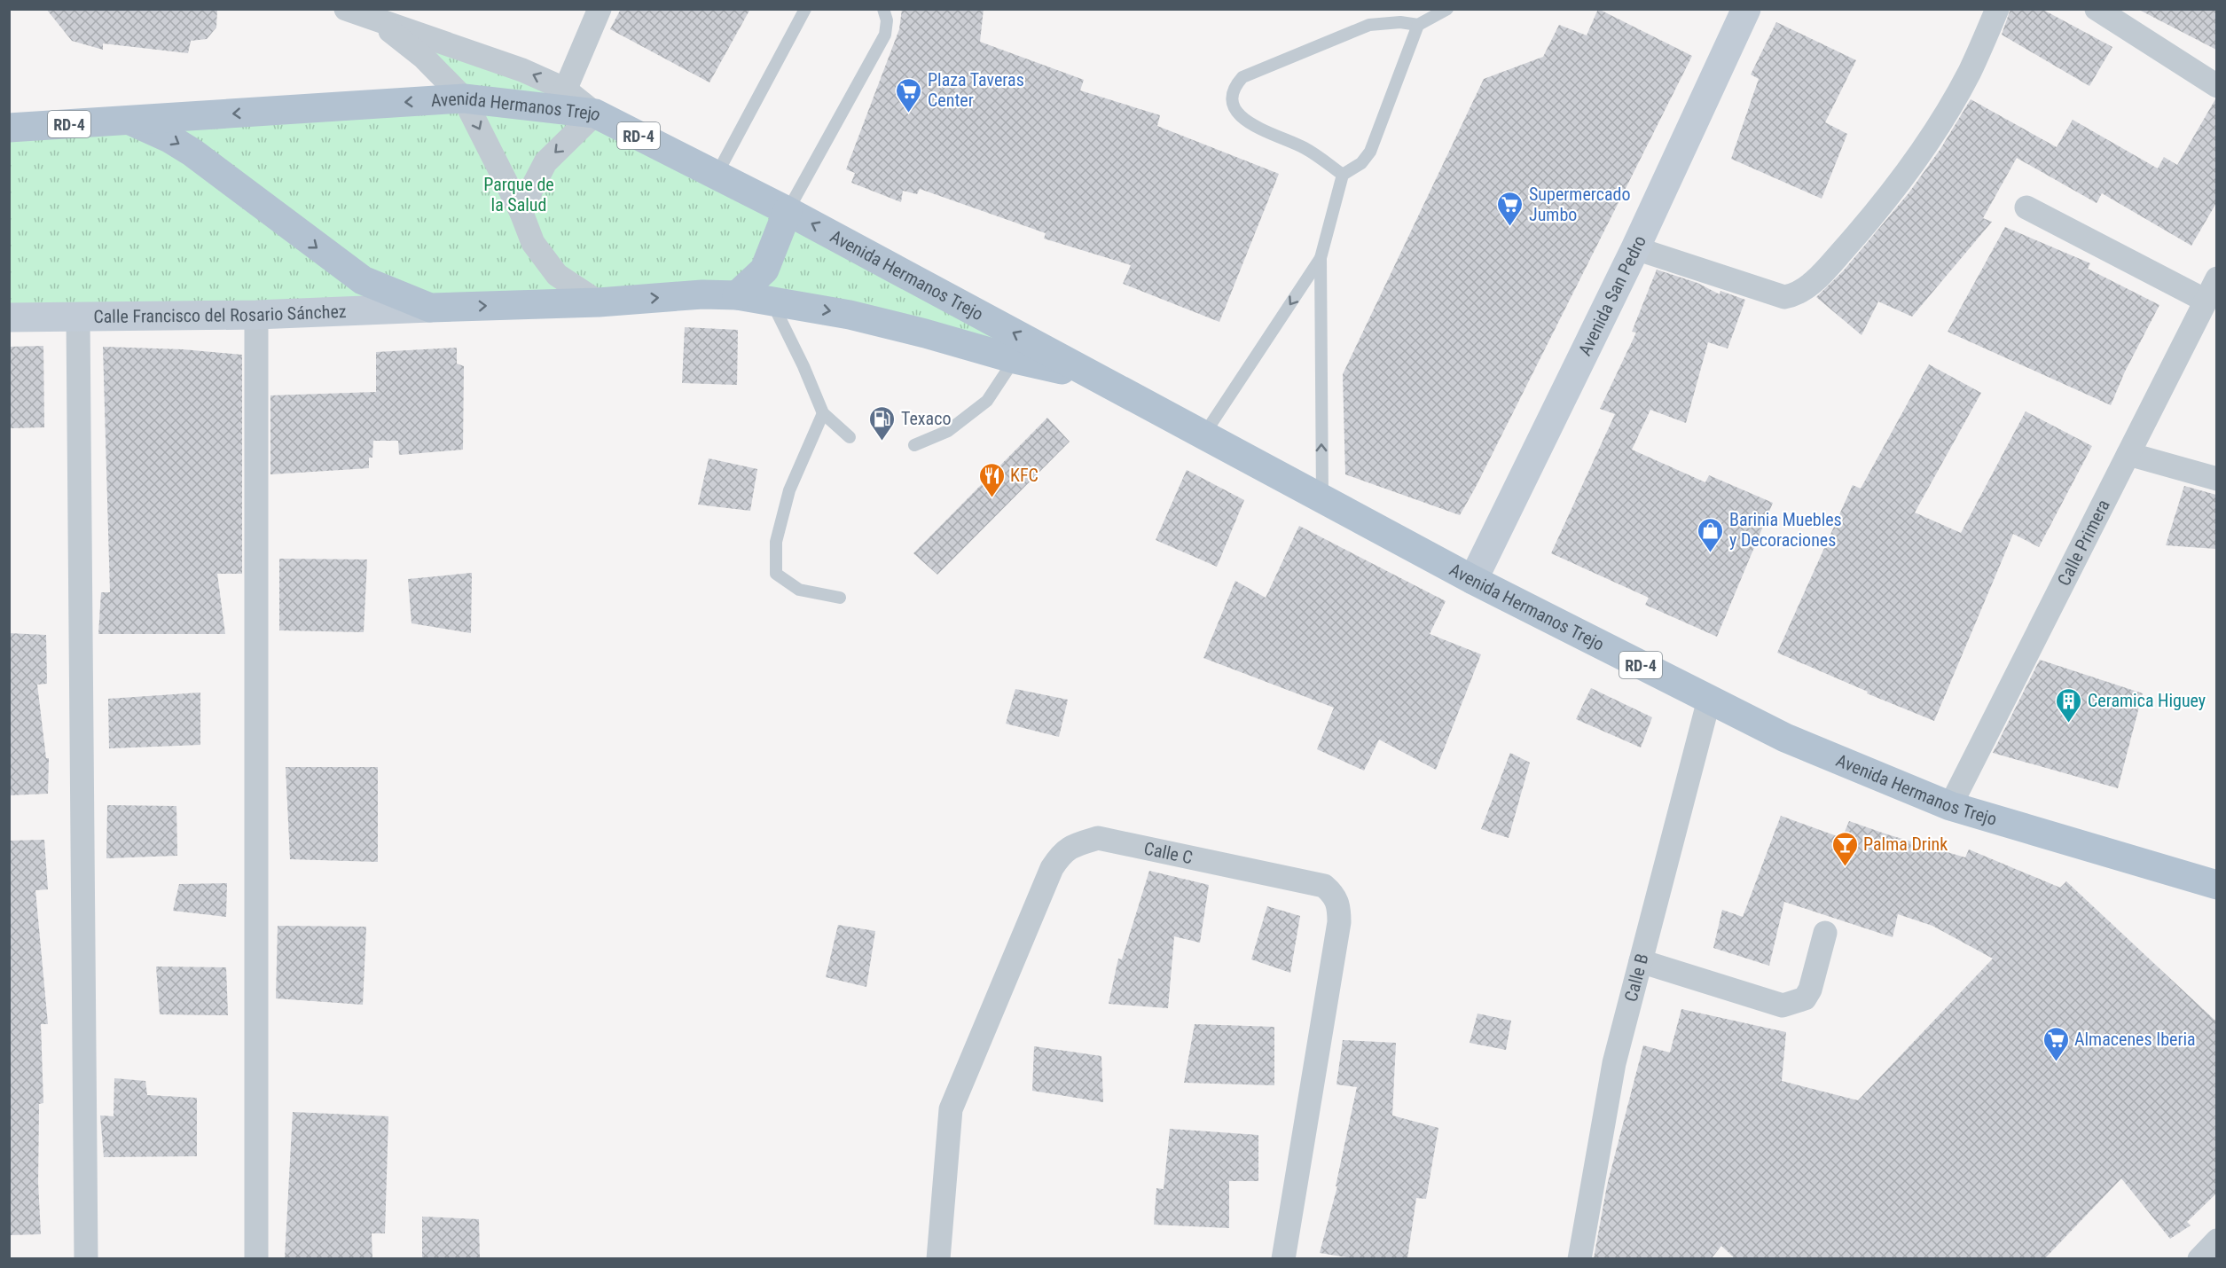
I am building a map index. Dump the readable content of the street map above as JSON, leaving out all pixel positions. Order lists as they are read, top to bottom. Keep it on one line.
{"streets":{"main road":["Avenida Hermanos Trejo","RD-4"],"street":["Avenida San Pedro","Calle Francisco del Rosario Sánchez","Calle Primera","Calle C","Calle B"]},"crossings":[["Avenida Hermanos Trejo","Avenida San Pedro"],["Avenida Hermanos Trejo","Calle Francisco del Rosario Sánchez"],["Avenida Hermanos Trejo","Calle Primera"],["Avenida Hermanos Trejo","Calle B"]],"parks":["Parque de la Salud"],"places":{"supermarket":["Plaza Taveras Center","Supermercado Jumbo","Almacenes Iberia"],"fuel station":["Texaco"],"restaurant":["KFC"],"shop":["Barinia Muebles y Decoraciones"],"building":["Ceramica Higuey"],"bar":["Palma Drink"]}}
